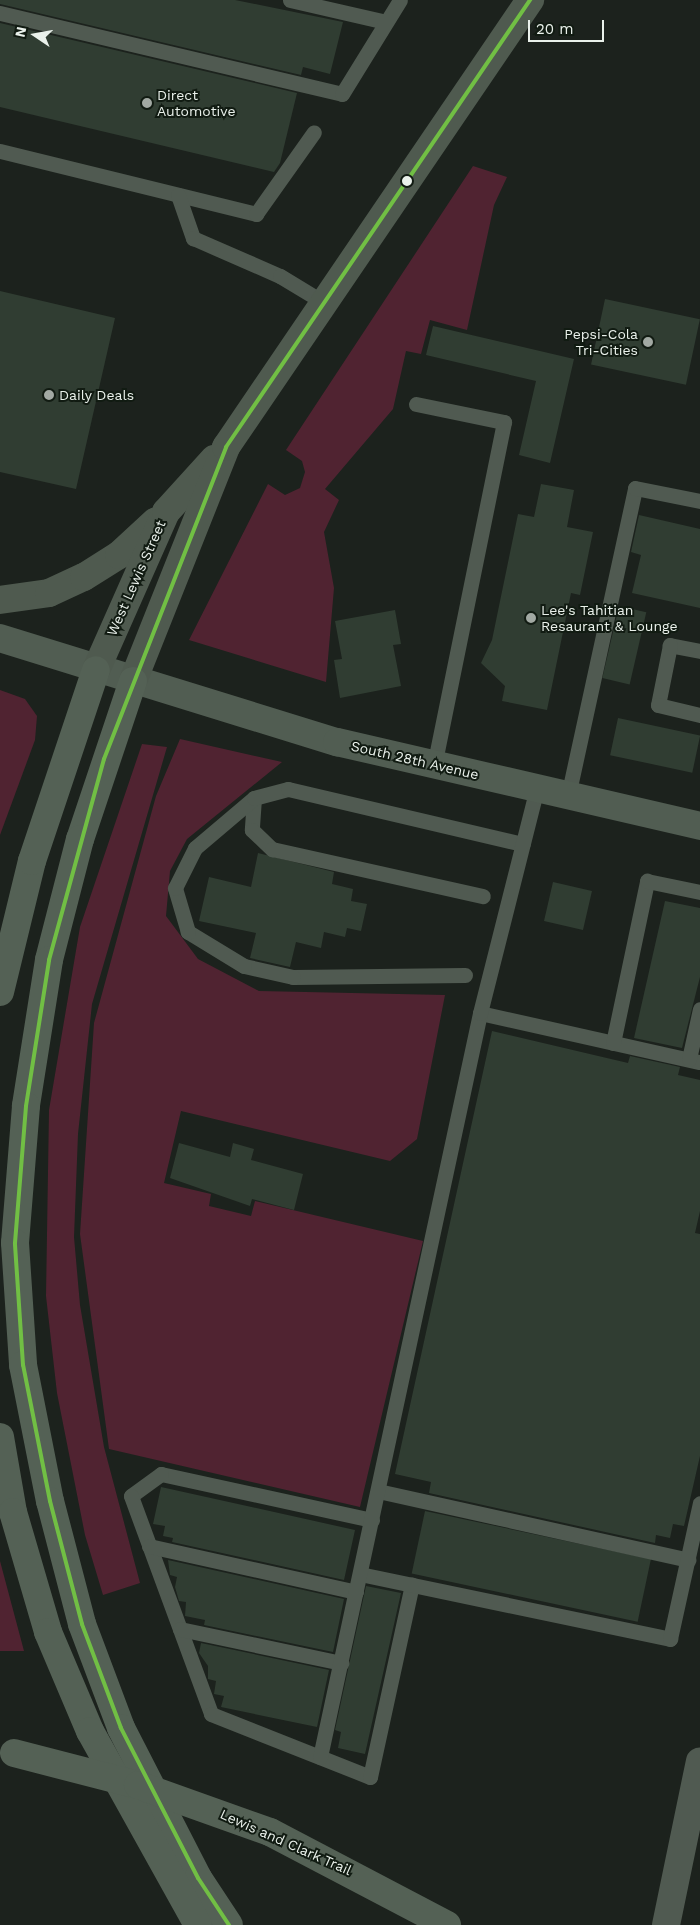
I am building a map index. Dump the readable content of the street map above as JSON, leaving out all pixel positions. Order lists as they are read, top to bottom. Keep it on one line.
{"streets":{"highway":["Lewis and Clark Trail"],"main road":["West Lewis Street","South 28th Avenue"]},"crossings":[["West Lewis Street","South 28th Avenue"]],"places":["Direct Automotive","Pepsi-Cola Tri-Cities","Daily Deals","Lee's Tahitian Resaurant & Lounge"],"scale_bar":"20 m","north":"left"}
